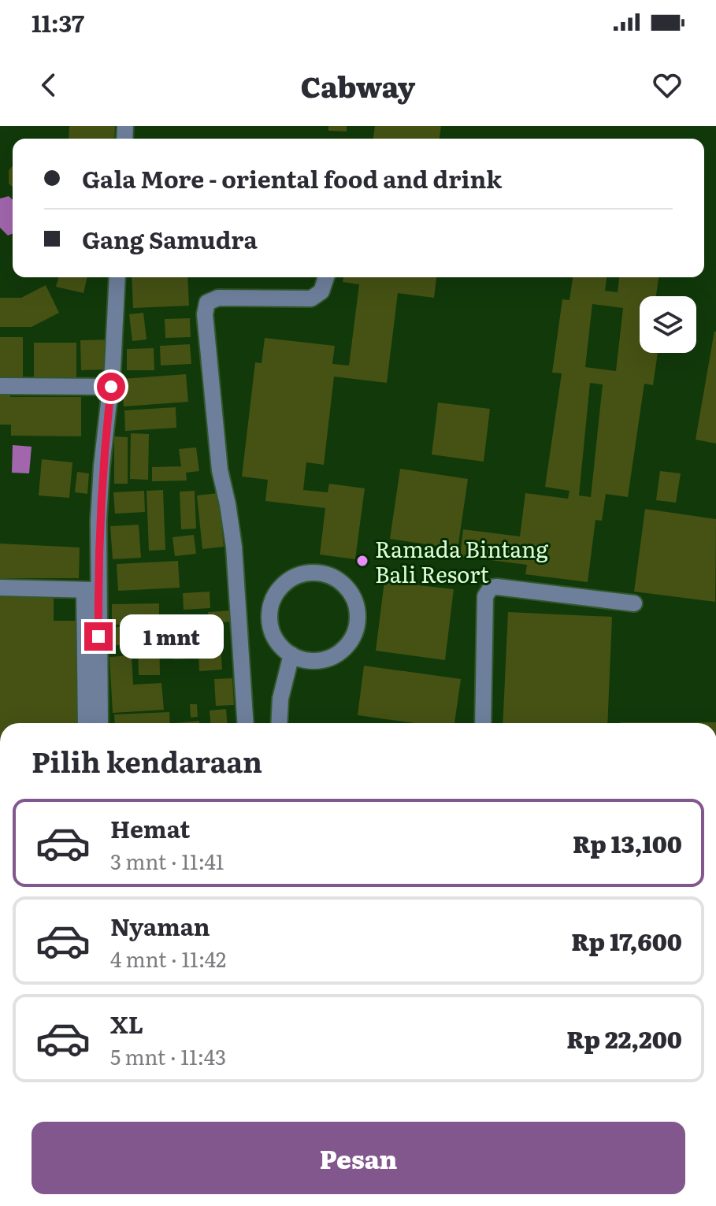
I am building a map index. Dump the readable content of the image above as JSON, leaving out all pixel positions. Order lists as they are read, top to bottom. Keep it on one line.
{"places":["Ramada Bintang Bali Resort"],"page":{"status":"11:37","header":"Cabway","banner":["Gala More - oriental food and drink","Gang Samudra"],"bubble":"1 mnt","heading":"Pilih kendaraan","list":[{"name":"Hemat","note":"3 mnt · 11:41","value":"Rp 13,100"},{"name":"Nyaman","note":"4 mnt · 11:42","value":"Rp 17,600"},{"name":"XL","note":"5 mnt · 11:43","value":"Rp 22,200"}],"buttons":"Pesan"}}
